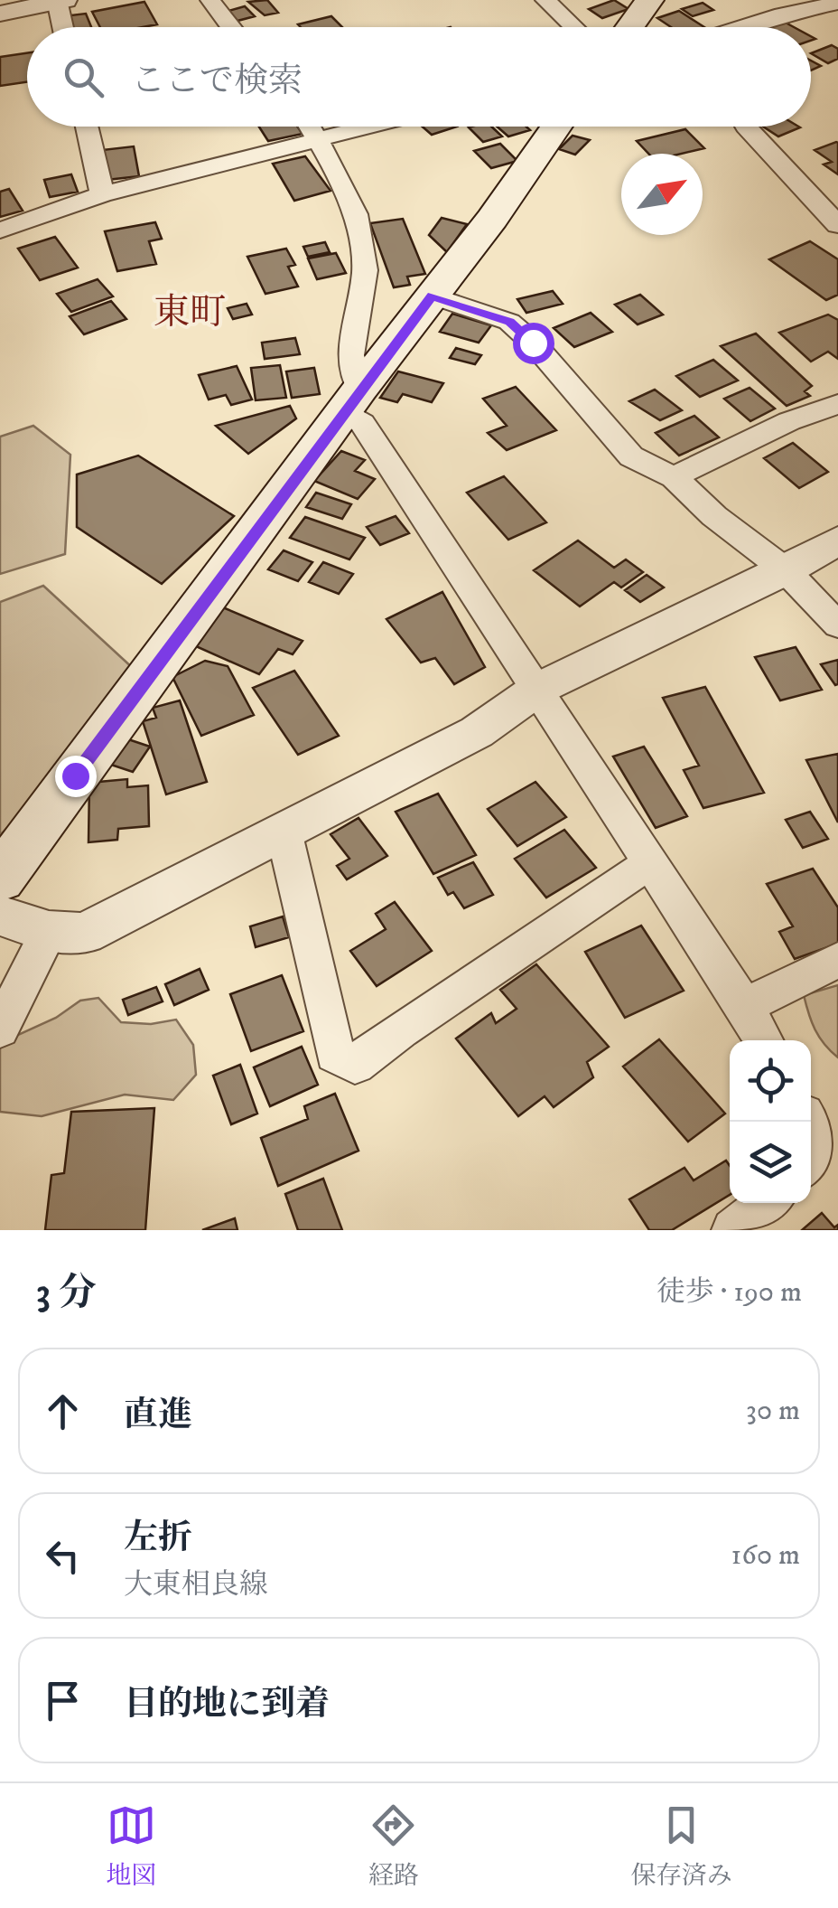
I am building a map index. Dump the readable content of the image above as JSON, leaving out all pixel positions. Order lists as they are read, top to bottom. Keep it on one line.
{"districts":["東町"],"north":"top right","page":{"search":"ここで検索","heading":["3 分","徒歩 · 190 m"],"list":[["直進","30 m"],["左折","大東相良線","160 m"],"目的地に到着"],"nav":["地図","経路","保存済み"]}}
